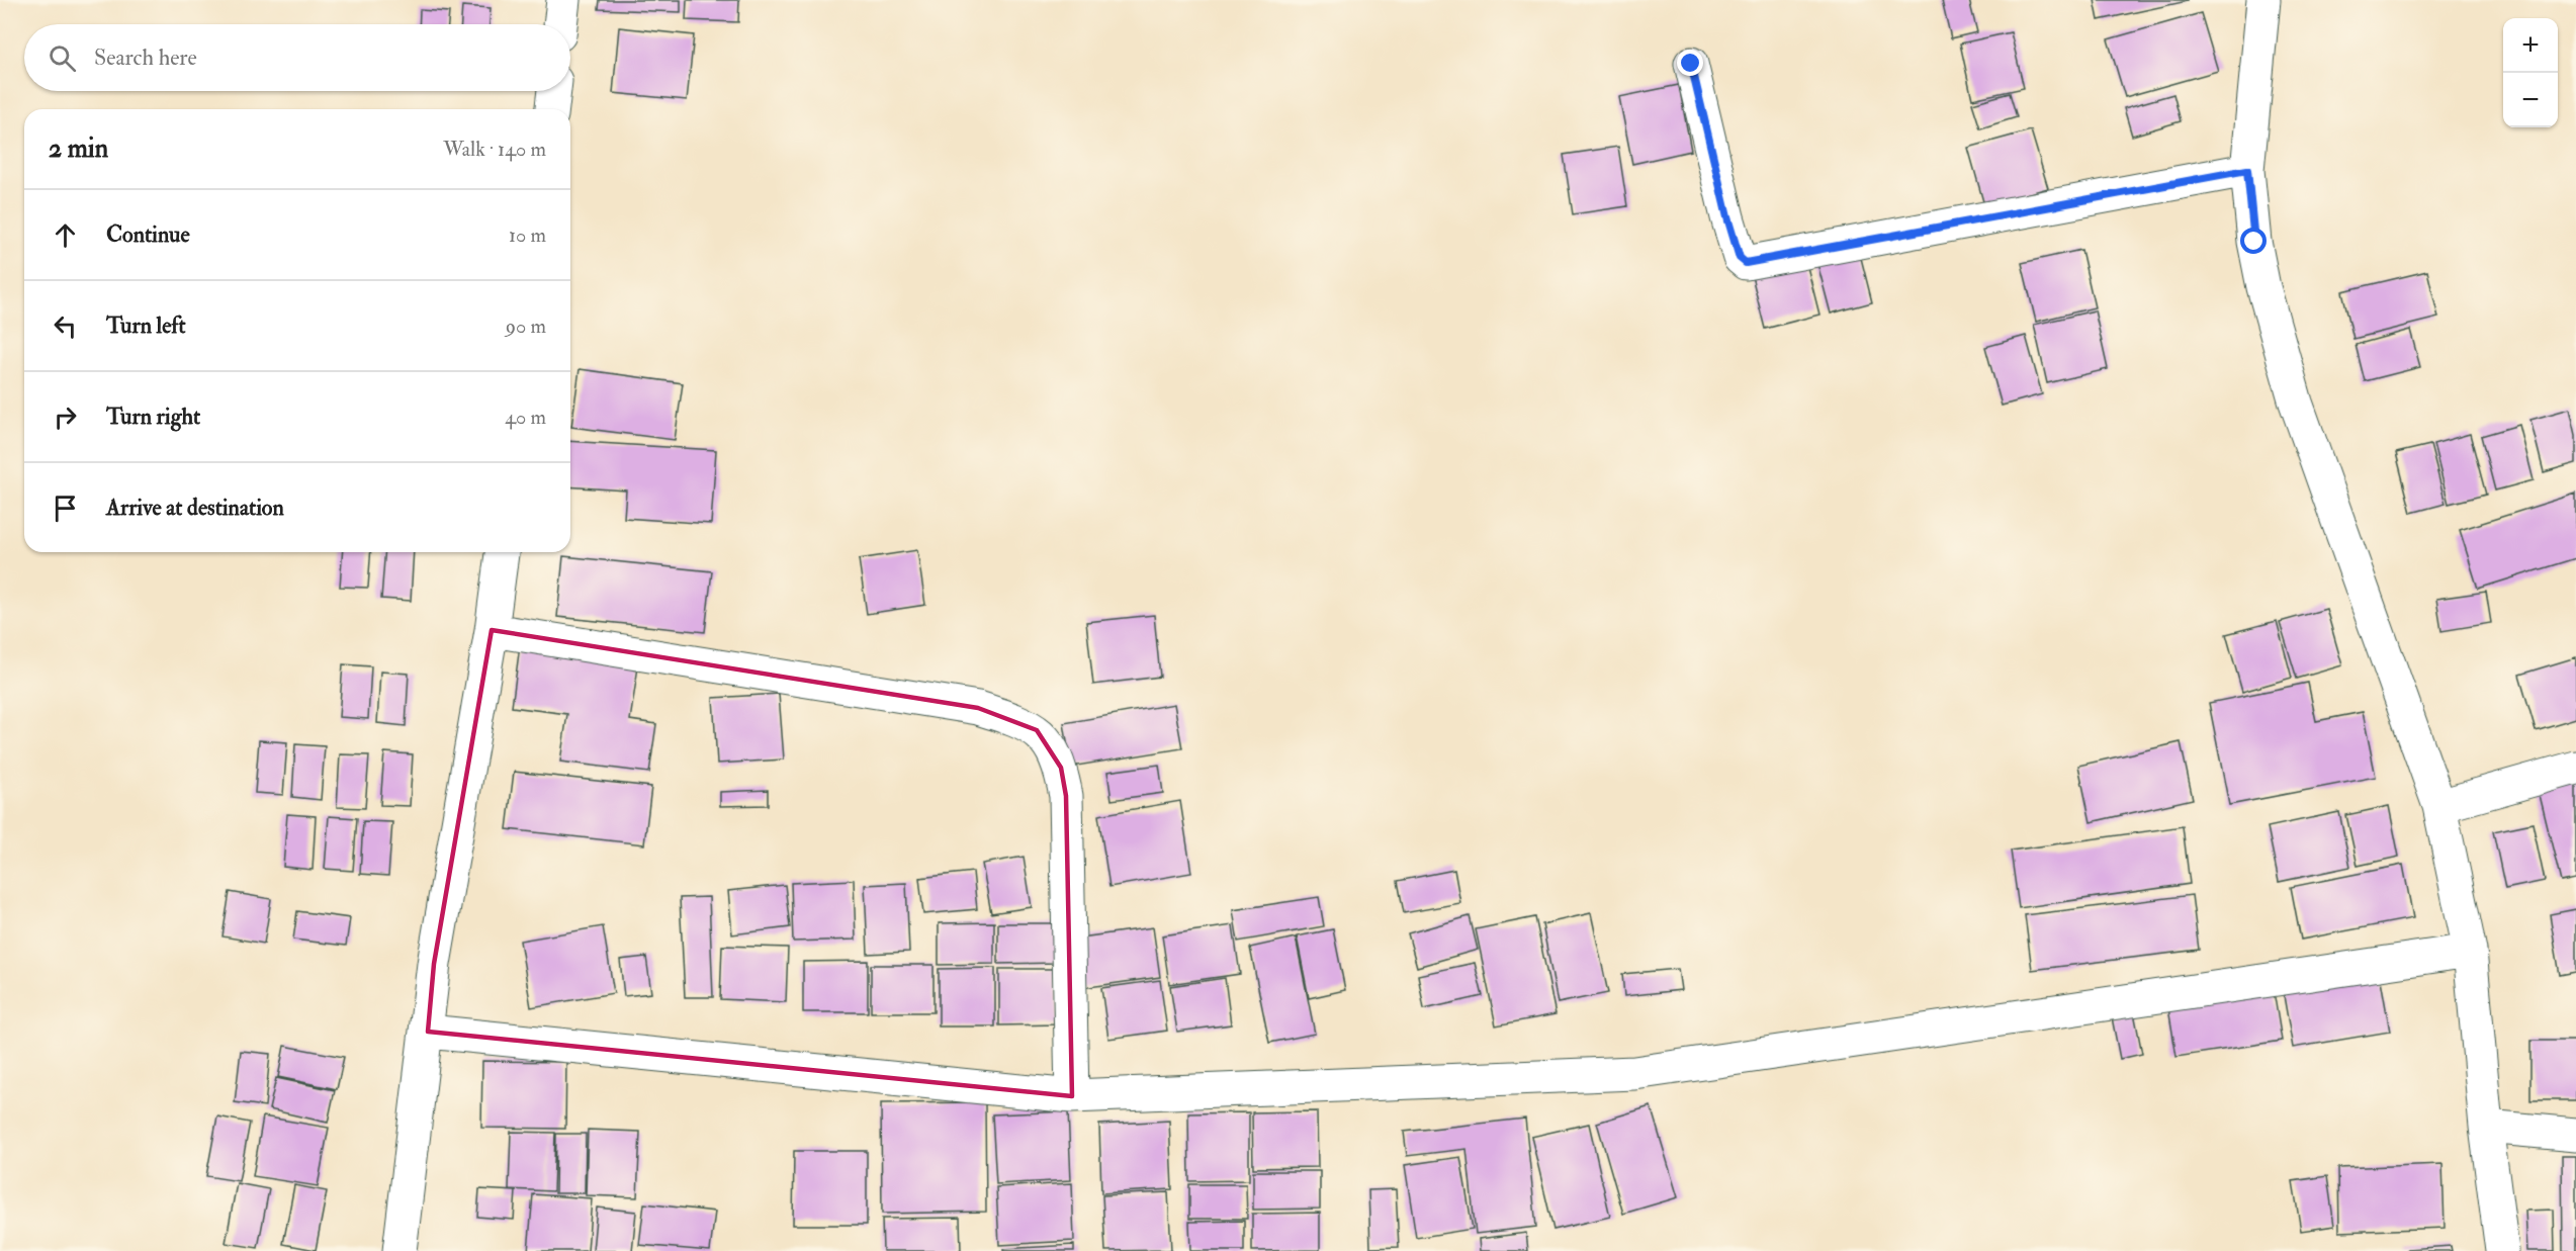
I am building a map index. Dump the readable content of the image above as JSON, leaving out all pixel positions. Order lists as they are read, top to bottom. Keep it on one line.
{"page":{"map_buttons":["+","−"],"search":"Search here","heading":["2 min","Walk · 140 m"],"list":[["Continue","10 m"],["Turn left","90 m"],["Turn right","40 m"],"Arrive at destination"]}}
